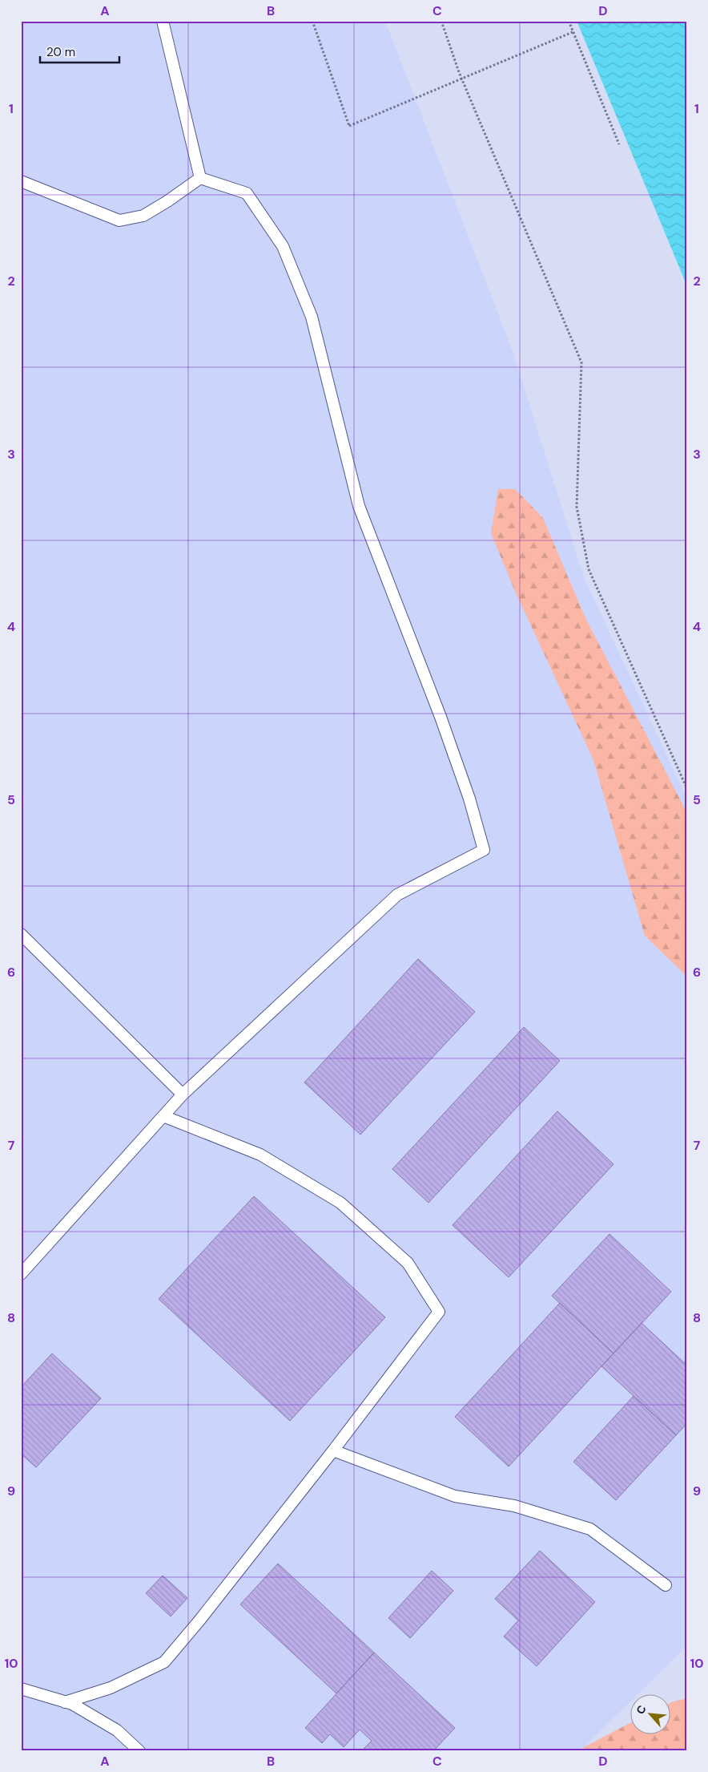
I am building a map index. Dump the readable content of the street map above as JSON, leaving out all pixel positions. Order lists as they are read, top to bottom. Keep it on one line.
{"scale_bar":"20 m","north":"top left","grid":{"columns":["A","B","C","D"],"rows":["1","2","3","4","5","6","7","8","9","10"]}}
